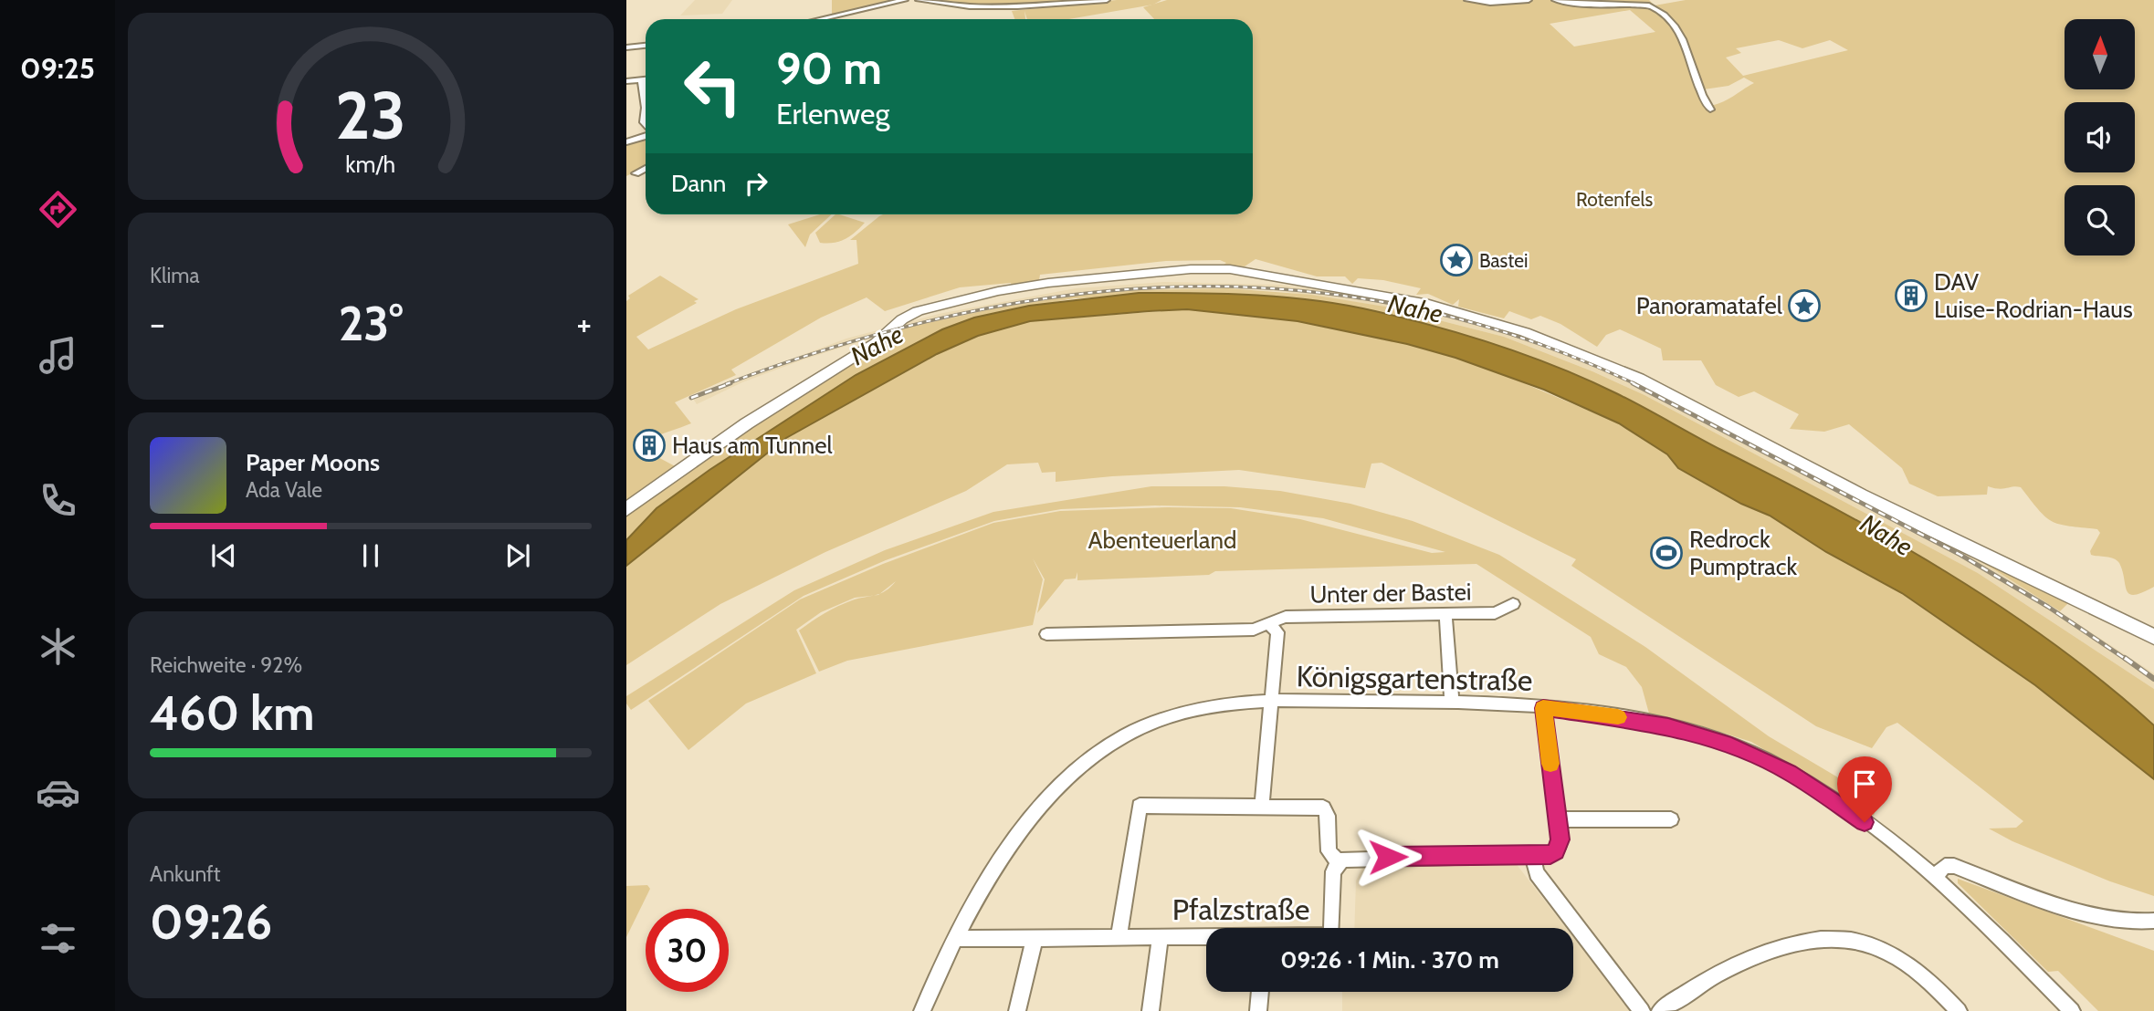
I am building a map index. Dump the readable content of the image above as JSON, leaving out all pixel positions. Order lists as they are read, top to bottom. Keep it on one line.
{"streets":{"street":["Unter der Bastei","Königsgartenstraße","Pfalzstraße"]},"crossings":[["Königsgartenstraße","Pfalzstraße"]],"water":["Nahe"],"parks":["Rotenfels","Abenteuerland"],"places":{"place":["Bastei","Panoramatafel"],"building":["DAV Luise-Rodrian-Haus","Haus am Tunnel"],"sports":["Redrock Pumptrack"]},"north":"top","page":{"tabs":"09:25","turn":["90 m","Erlenweg"],"then":"Dann","tile":["Klima",["Reichweite · 92%","460 km"],["Ankunft","09:26"]],"heat":["−","23°","+"],"song":["Paper Moons","Ada Vale"],"limit":"30","trip":"09:26 · 1 Min. · 370 m","gauge":["23","km/h"]}}
